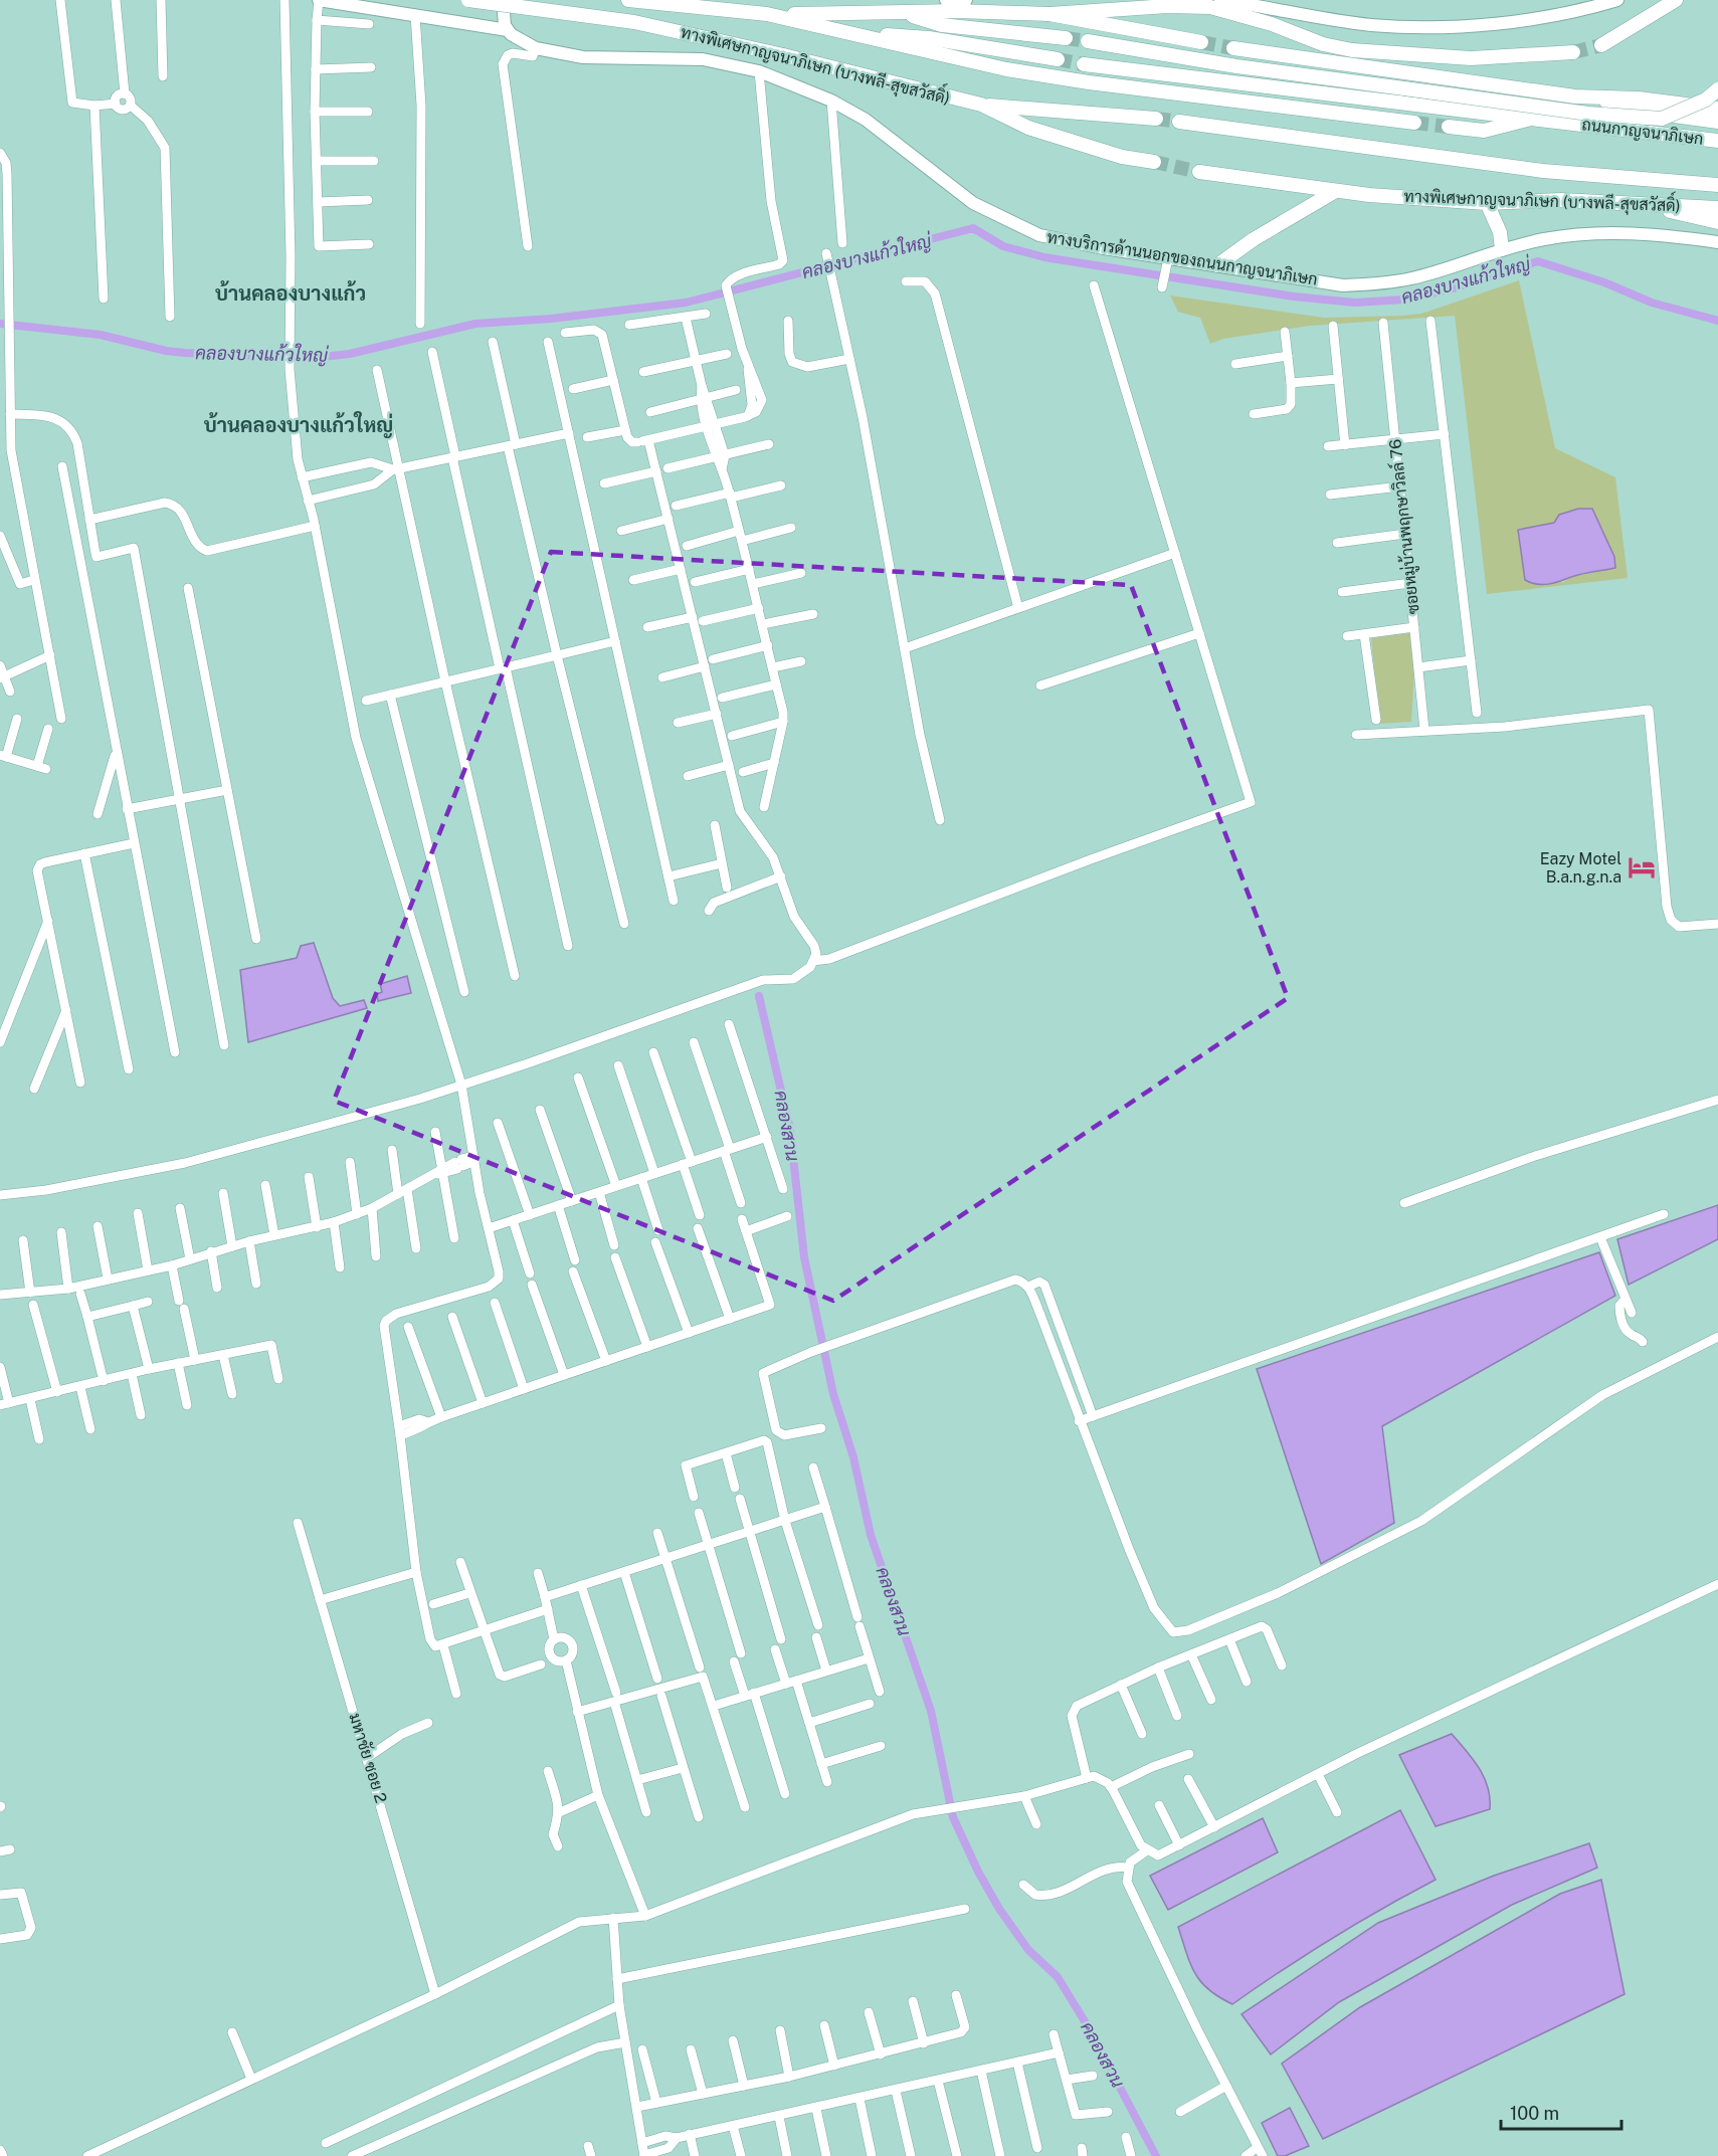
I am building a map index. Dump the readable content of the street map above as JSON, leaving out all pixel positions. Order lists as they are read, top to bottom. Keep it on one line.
{"streets":{"highway":["ทางพิเศษกาญจนาภิเษก (บางพลี-สุขสวัสดิ์)","ถนนกาญจนาภิเษก"],"main road":["ทางบริการด้านนอกของถนนกาญจนาภิเษก"],"street":["ซอยหมู่บ้านพฤกษาวิลล์ 76","มหาชัย ซอย 2"]},"districts":["บ้านคลองบางแก้ว","บ้านคลองบางแก้วใหญ่"],"water":["คลองบางแก้วใหญ่","คลองสวน"],"places":{"hotel":["Eazy Motel B.a.n.g.n.a"]},"scale_bar":"100 m"}
